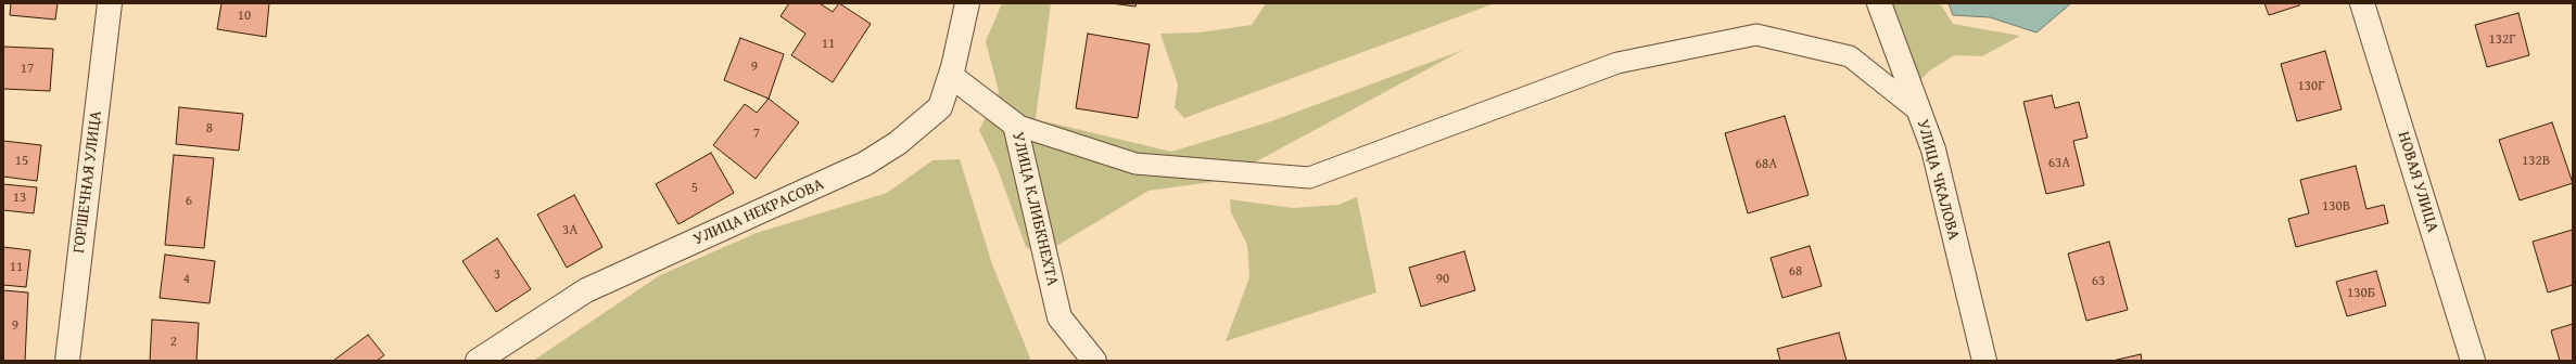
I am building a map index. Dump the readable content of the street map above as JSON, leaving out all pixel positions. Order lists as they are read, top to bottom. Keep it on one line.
{"streets":{"street":["УЛИЦА ЧКАЛОВА","ГОРШЕЧНАЯ УЛИЦА","НОВАЯ УЛИЦА","УЛИЦА К.ЛИБКНЕХТА","УЛИЦА НЕКРАСОВА"]},"crossings":[["УЛИЦА К.ЛИБКНЕХТА","УЛИЦА НЕКРАСОВА"]],"house_numbers":["10","132Г","11","9","17","130Г","8","7","15","132В","63А","68А","5","13","6","130В","3А","11","68","3","4","90","63","130Б","9","2"]}
